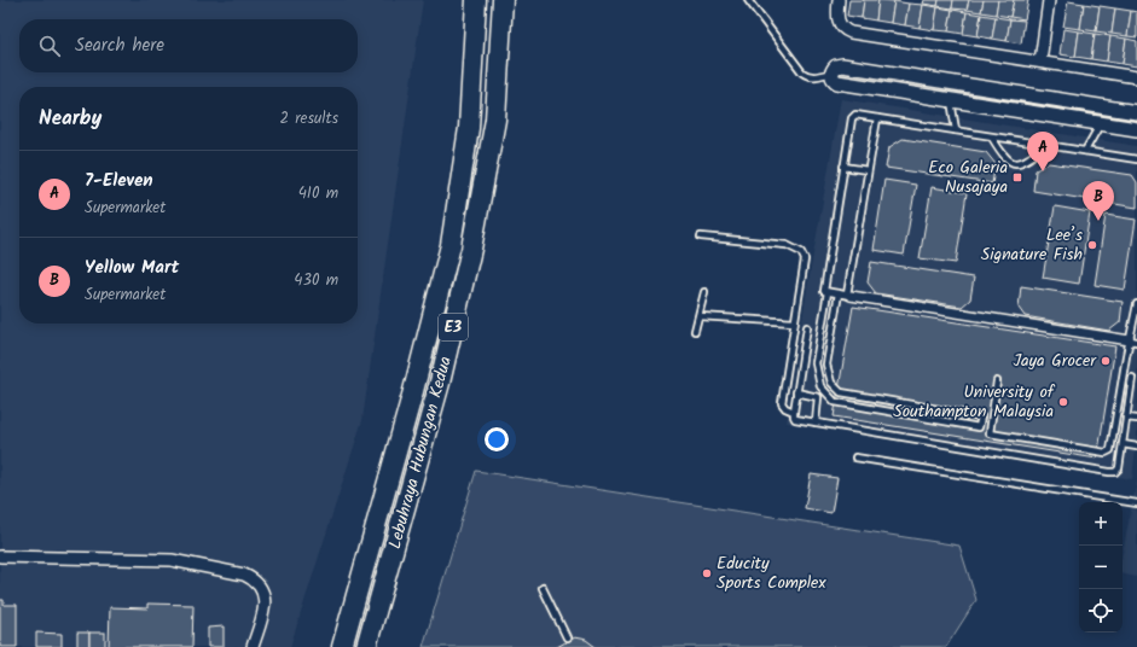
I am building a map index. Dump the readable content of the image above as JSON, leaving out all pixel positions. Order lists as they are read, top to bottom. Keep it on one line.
{"streets":{"highway":["E3","Lebuhraya Hubungan Kedua"]},"places":{"transit":["Eco Galeria Nusajaya"],"other":["Lee’s Signature Fish","Jaya Grocer","University of Southampton Malaysia","Educity Sports Complex"]},"page":{"search":"Search here","heading":["Nearby","2 results"],"pins":["A","B"],"list":[{"mark":"A","name":"7-Eleven","note":"Supermarket","value":"410 m"},{"mark":"B","name":"Yellow Mart","note":"Supermarket","value":"430 m"}],"map_buttons":["+","−"]}}
